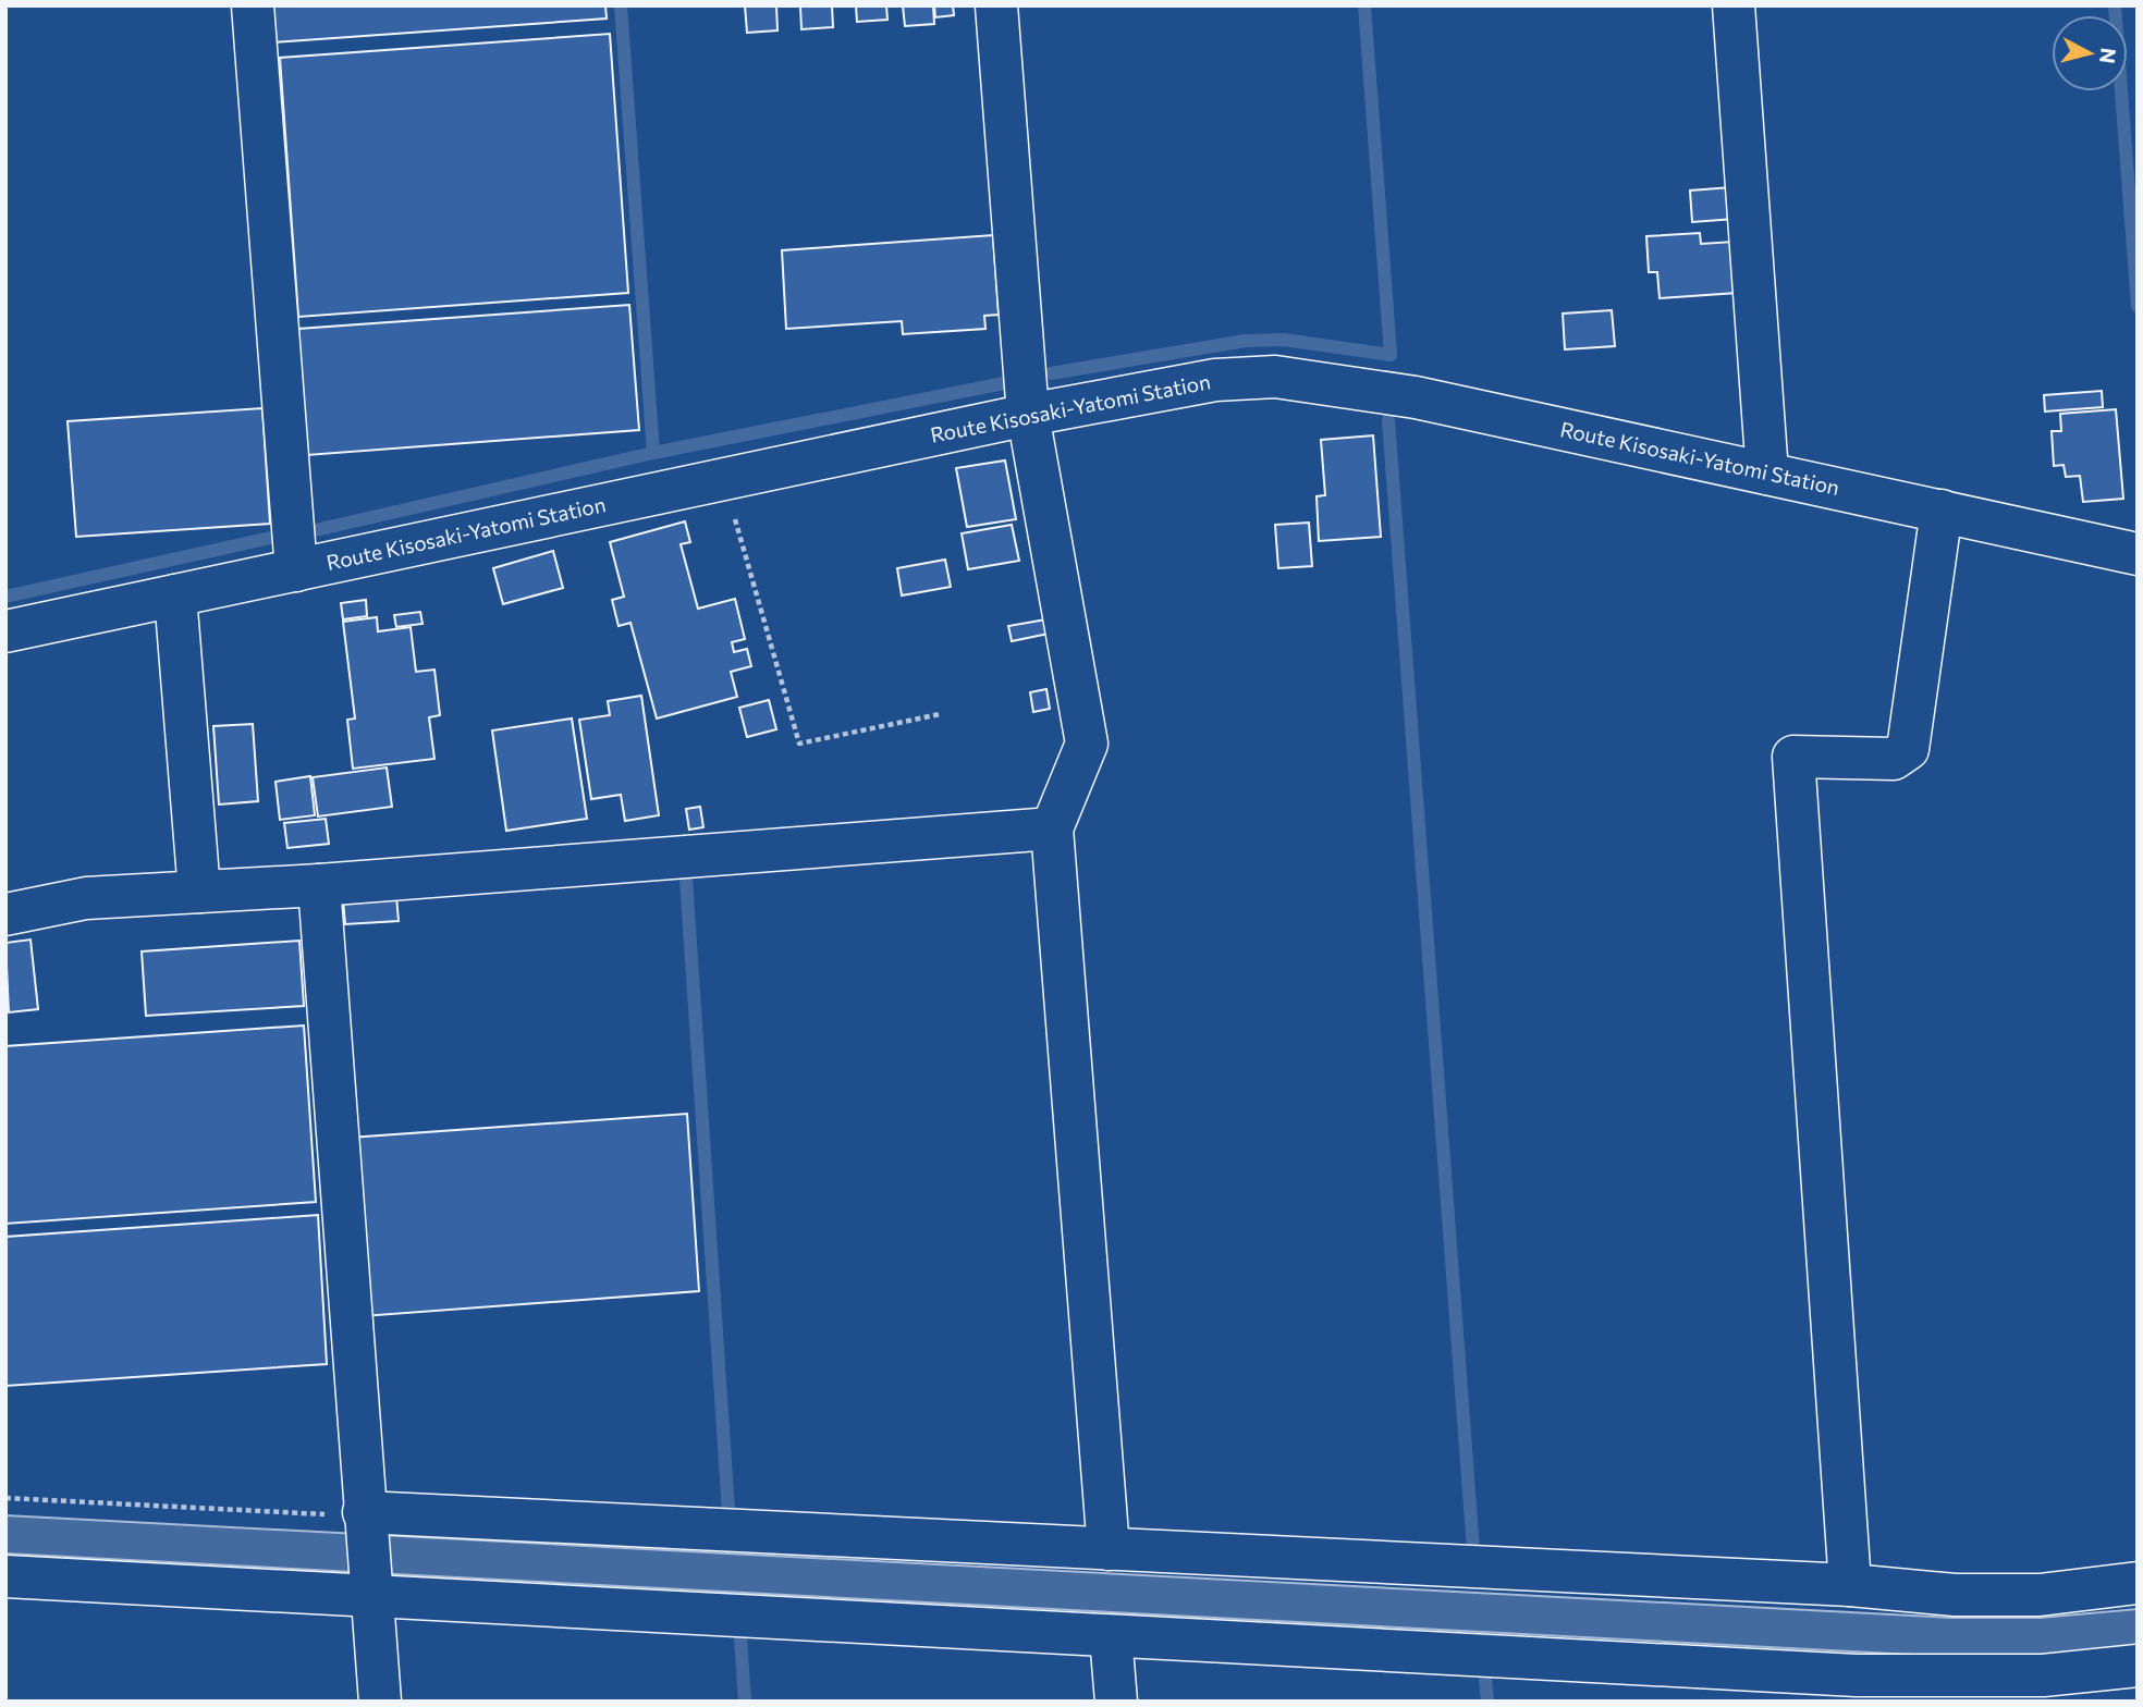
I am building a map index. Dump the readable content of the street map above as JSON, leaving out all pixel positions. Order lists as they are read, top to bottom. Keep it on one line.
{"streets":{"street":["Route Kisosaki-Yatomi Station"]},"north":"right"}
